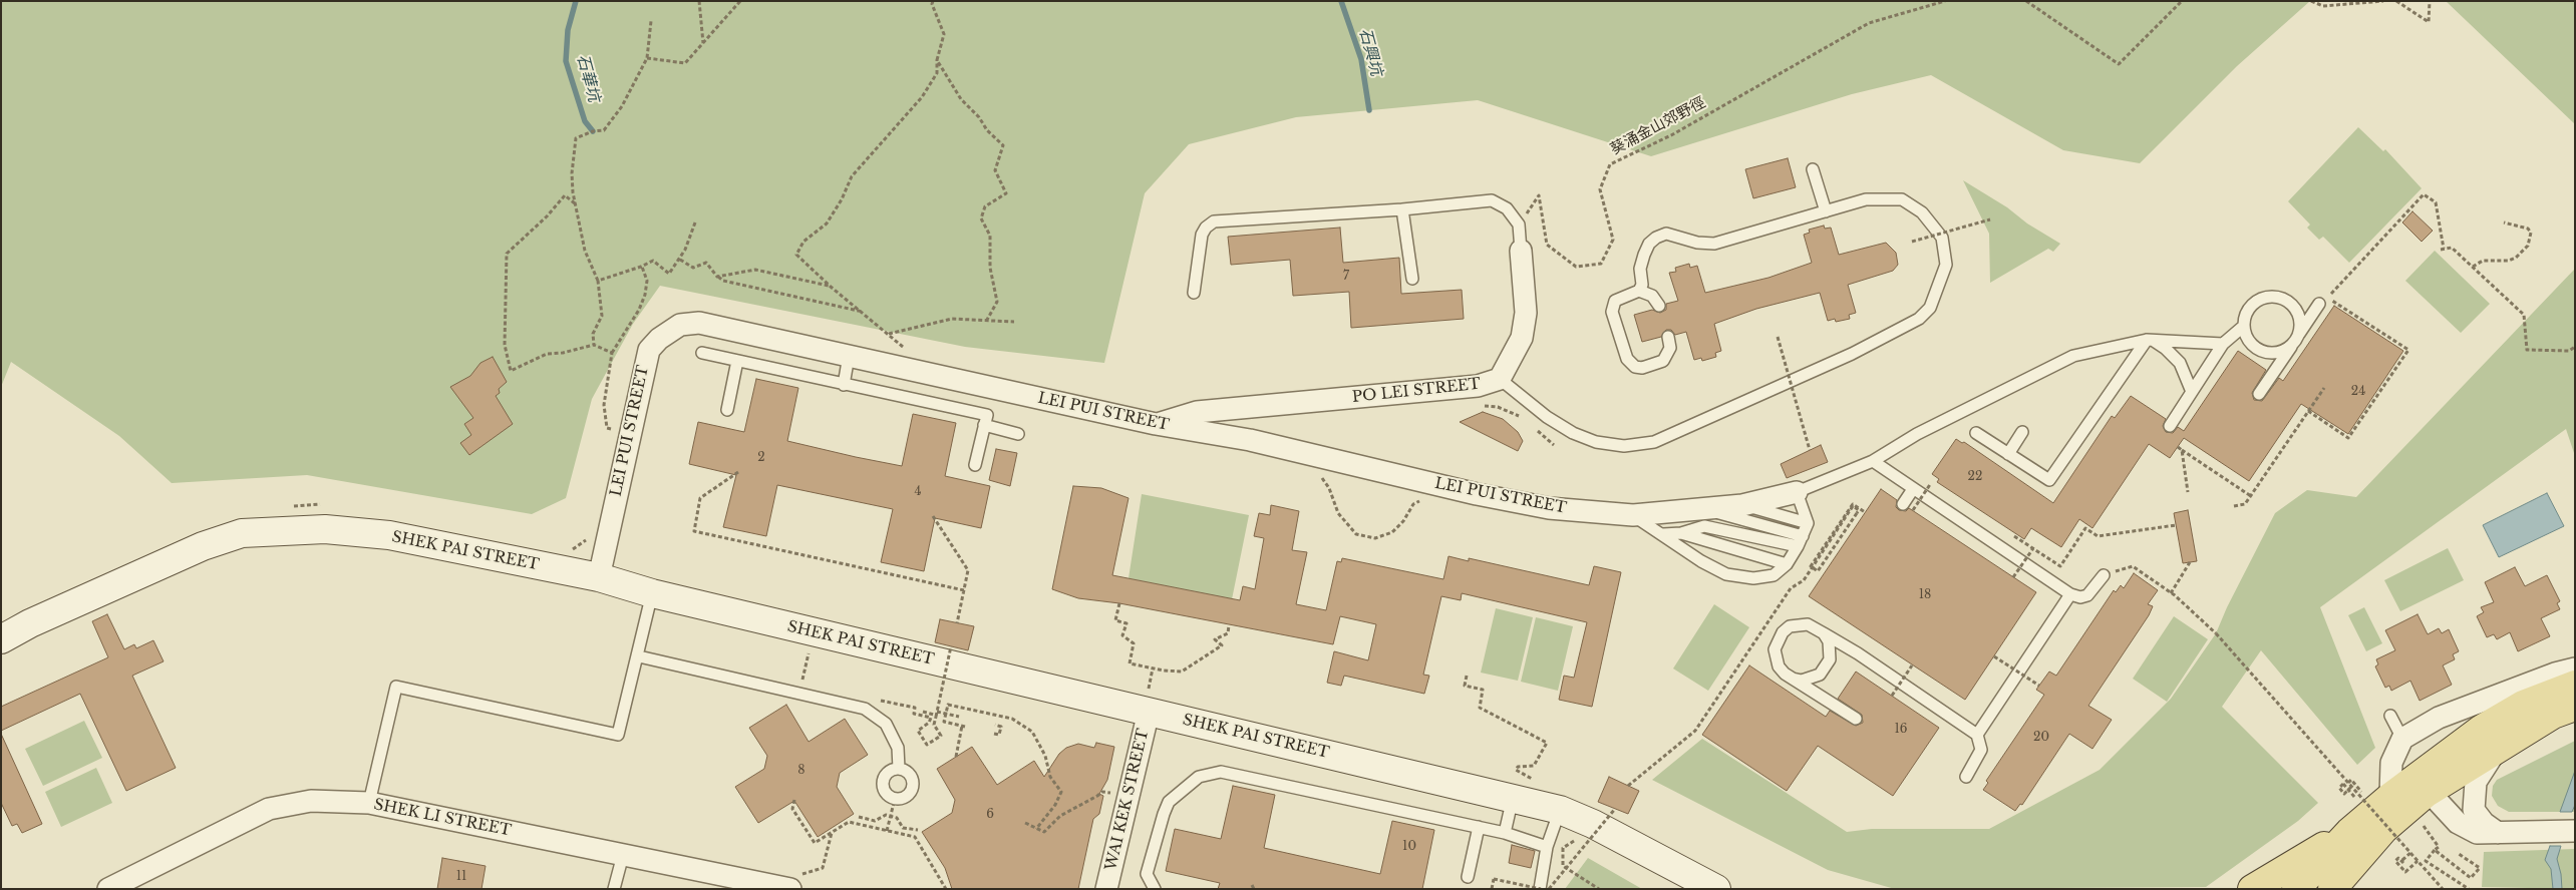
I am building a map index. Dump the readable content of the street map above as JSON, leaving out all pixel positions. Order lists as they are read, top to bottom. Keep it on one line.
{"streets":{"street":["PO LEI STREET","LEI PUI STREET","SHEK PAI STREET","WAI KEK STREET","SHEK LI STREET"],"path":["葵涌金山郊野徑"]},"crossings":[["PO LEI STREET","LEI PUI STREET"],["LEI PUI STREET","SHEK PAI STREET"],["SHEK PAI STREET","WAI KEK STREET"]],"water":["石興坑","石華坑"],"house_numbers":["7","24","2","22","4","18","16","20","8","6","10","11"]}
